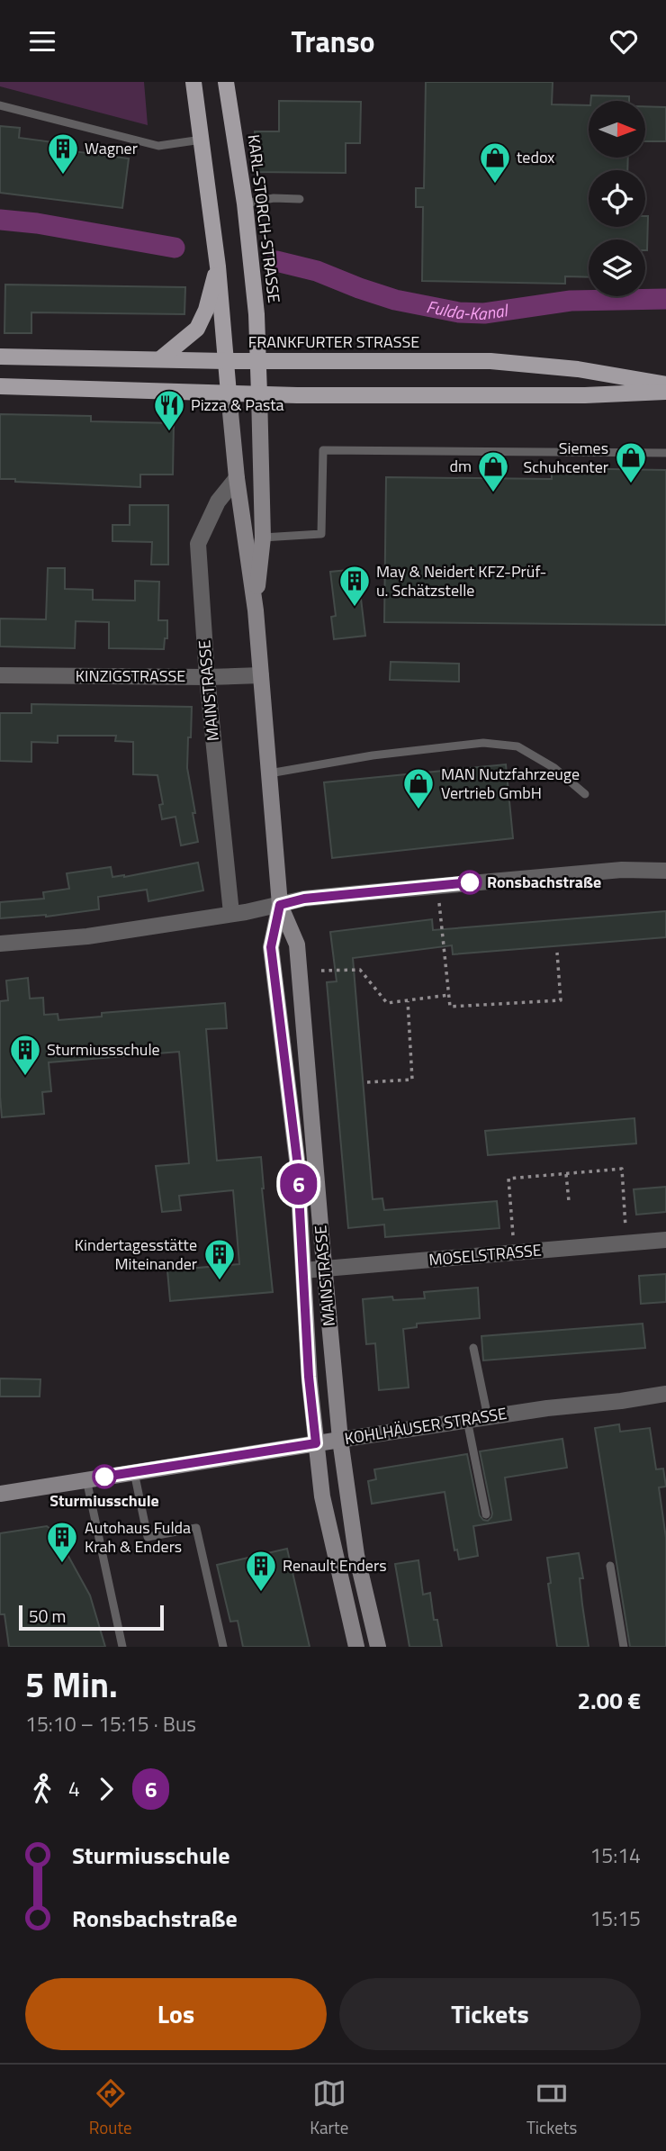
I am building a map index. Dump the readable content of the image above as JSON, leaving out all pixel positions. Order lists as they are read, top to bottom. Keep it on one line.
{"streets":{"main road":["KARL-STORCH-STRASSE","FRANKFURTER STRASSE","MAINSTRASSE","KOHLHÄUSER STRASSE"],"street":["KINZIGSTRASSE","MOSELSTRASSE"]},"crossings":[["KARL-STORCH-STRASSE","FRANKFURTER STRASSE"],["KARL-STORCH-STRASSE","MAINSTRASSE"],["KINZIGSTRASSE","MAINSTRASSE"],["MAINSTRASSE","MOSELSTRASSE"],["MAINSTRASSE","KOHLHÄUSER STRASSE"]],"water":["Fulda-Kanal"],"places":{"building":["Wagner","May & Neidert KFZ-Prüf- u. Schätzstelle","Sturmiussschule","Kindertagesstätte Miteinander","Autohaus Fulda Krah & Enders","Renault Enders"],"shop":["tedox","Siemes Schuhcenter","dm","MAN Nutzfahrzeuge Vertrieb GmbH"],"restaurant":["Pizza & Pasta"],"other":["Ronsbachstraße","Sturmiusschule"]},"lines":["bus line 6"],"scale_bar":"50 m","north":"right","page":{"header":"Transo","on_map":"6","scale":"50 m","heading":["5 Min.","15:10 – 15:15 · Bus","2.00 €"],"legs":["4","6"],"list":[{"name":"Sturmiusschule","value":"15:14"},{"name":"Ronsbachstraße","value":"15:15"}],"buttons":["Los","Tickets"],"tabs":["Route","Karte","Tickets"]}}
